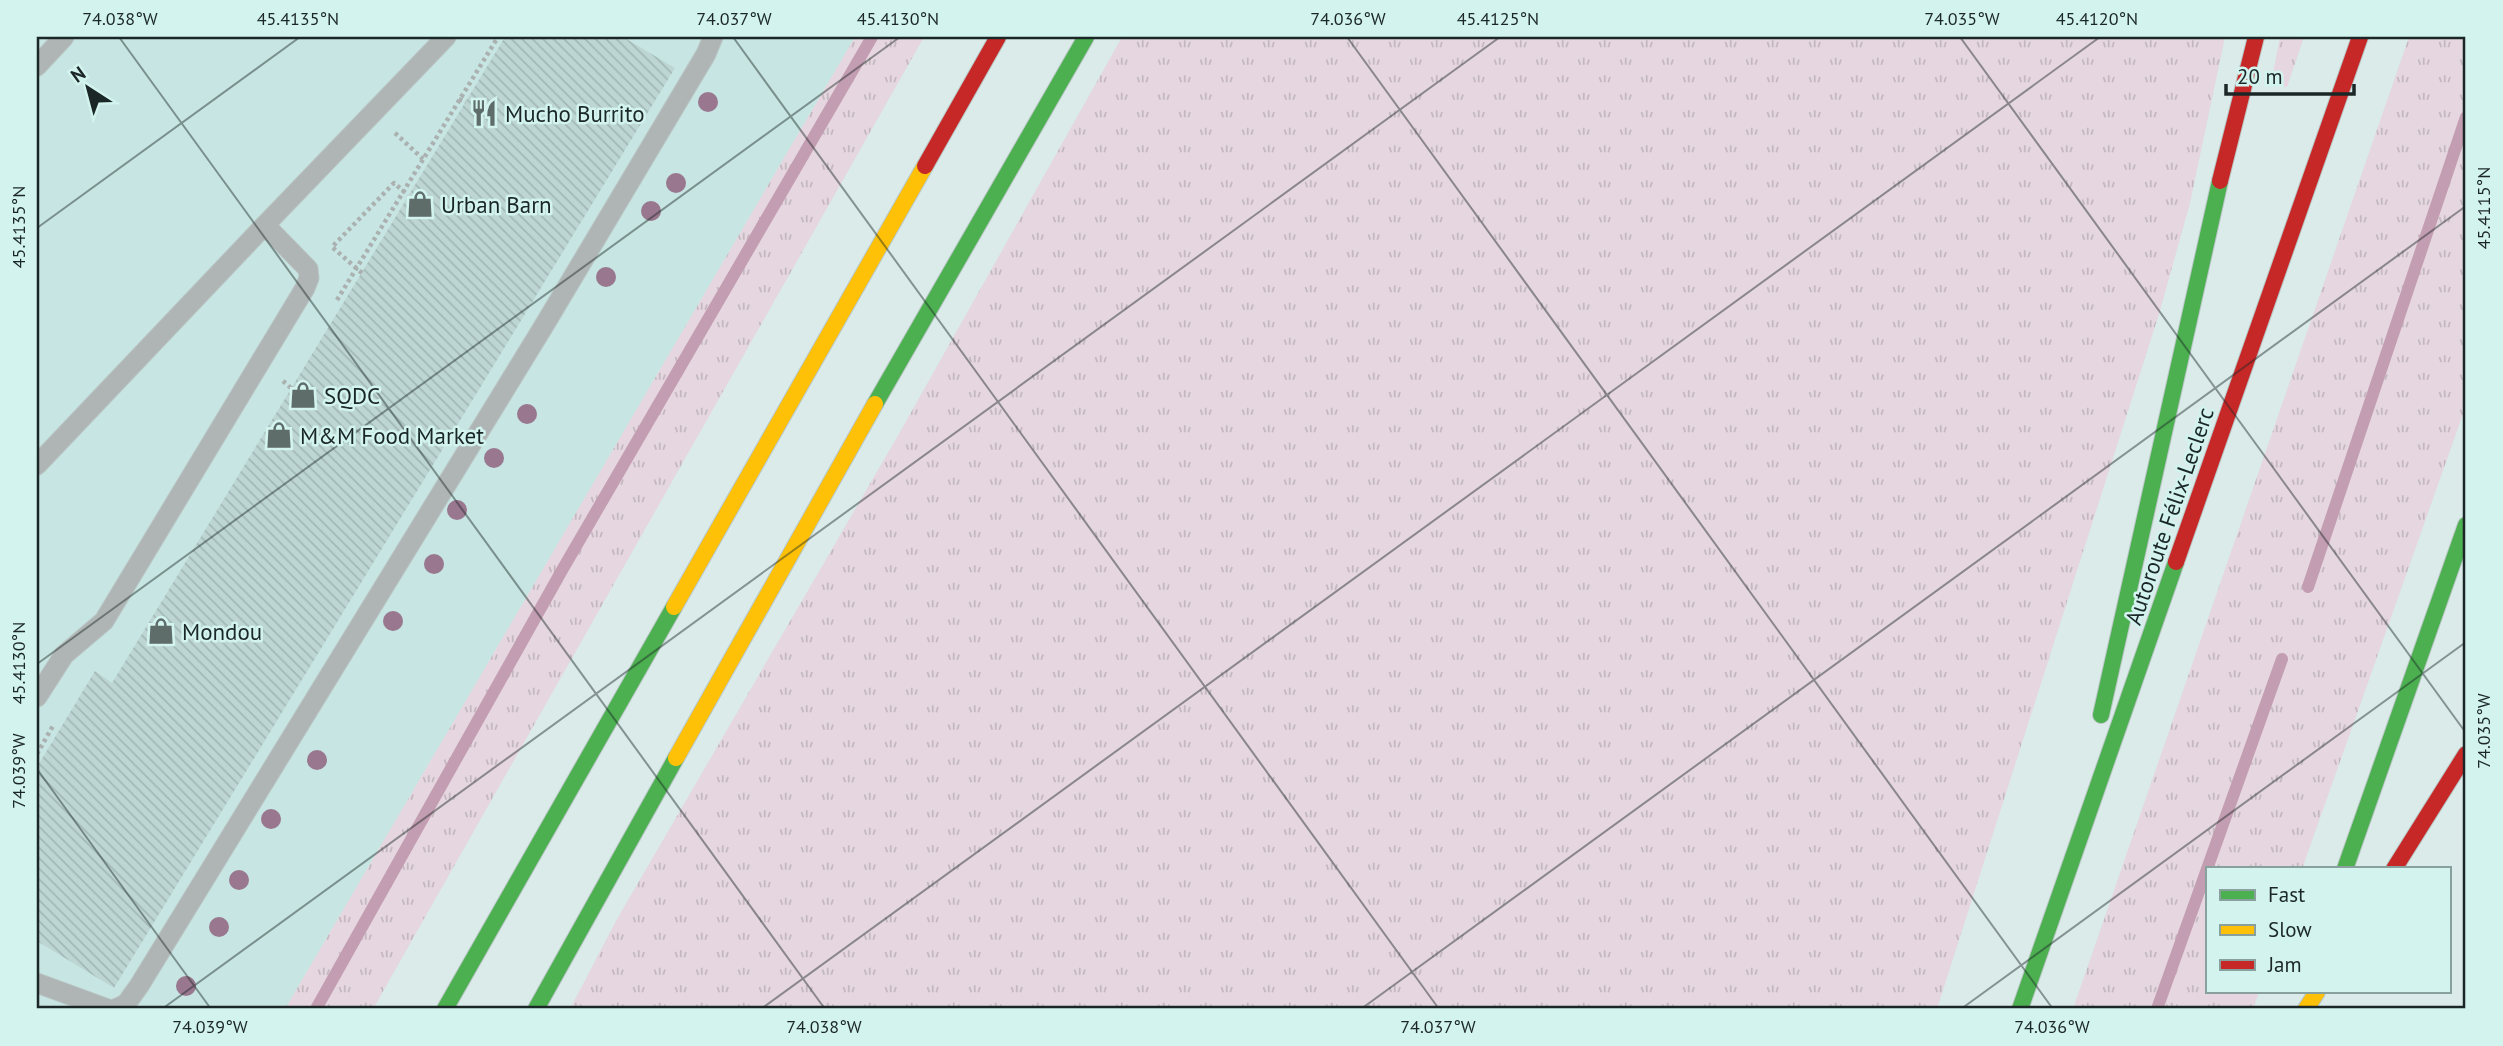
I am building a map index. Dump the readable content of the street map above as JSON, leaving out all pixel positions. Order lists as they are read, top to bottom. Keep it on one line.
{"streets":{"highway":["Autoroute Félix-Leclerc"]},"places":{"restaurant":["Mucho Burrito"],"shop":["Urban Barn","SQDC","M&M Food Market","Mondou"]},"legend":["Fast","Slow","Jam"],"scale_bar":"20 m","north":"top left","coordinates":["74.038°W","45.4135°N","74.037°W","45.4130°N","74.036°W","45.4125°N","74.035°W","45.4120°N","45.4115°N","74.039°W"]}
